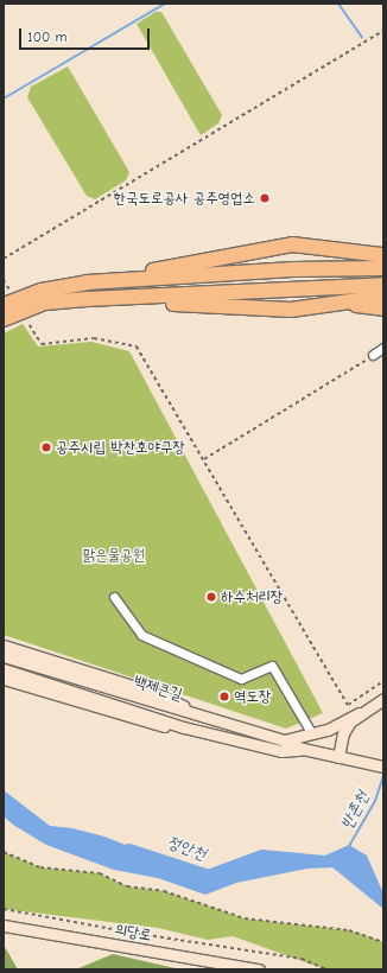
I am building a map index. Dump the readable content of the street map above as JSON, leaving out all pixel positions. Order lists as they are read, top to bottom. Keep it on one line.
{"streets":{"main road":["백제큰길","의당로"]},"water":["반촌천","정안천"],"parks":["맑은물공원"],"places":["한국도로공사 공주영업소","공주시립 박찬호야구장","하수처리장","역도장"],"scale_bar":"100 m"}
